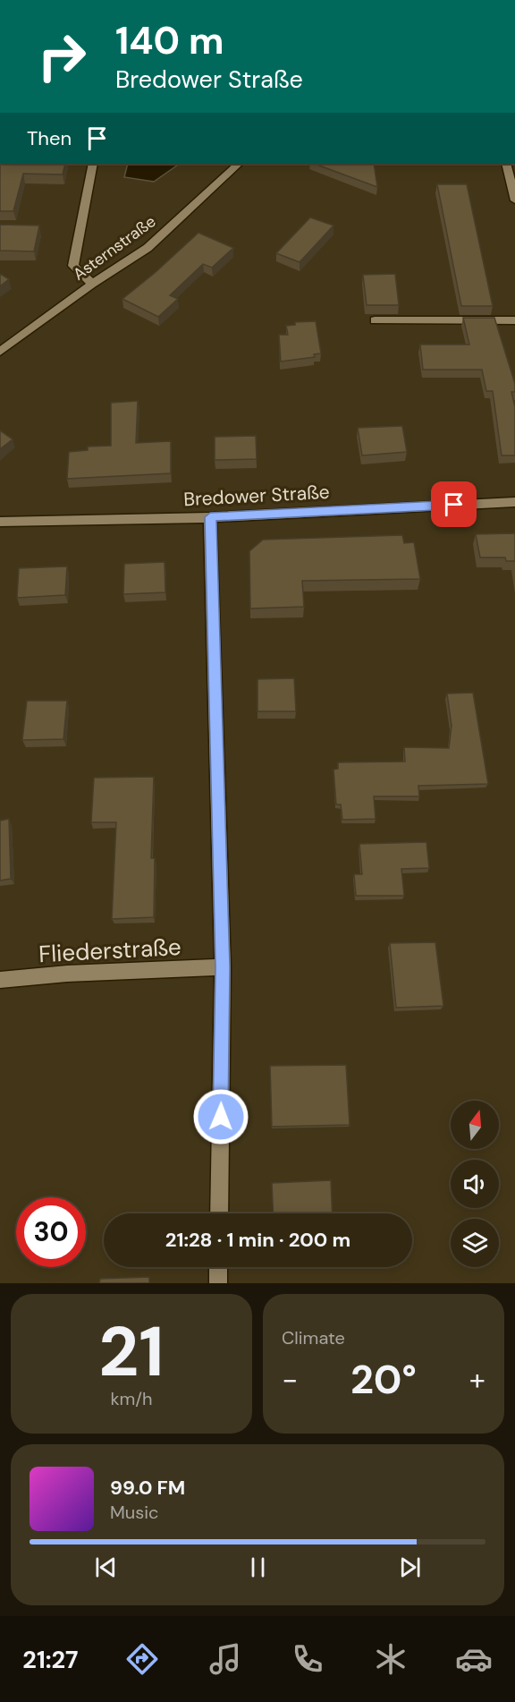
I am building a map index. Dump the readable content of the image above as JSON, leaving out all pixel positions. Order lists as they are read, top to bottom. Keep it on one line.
{"streets":{"street":["Asternstraße","Bredower Straße","Fliederstraße"]},"north":"top","page":{"turn":["140 m","Bredower Straße"],"then":"Then","limit":"30","trip":"21:28 · 1 min · 200 m","tile":[["21","km/h"],"Climate"],"heat":["−","20°","+"],"song":["99.0 FM","Music"],"tabs":"21:27"}}
